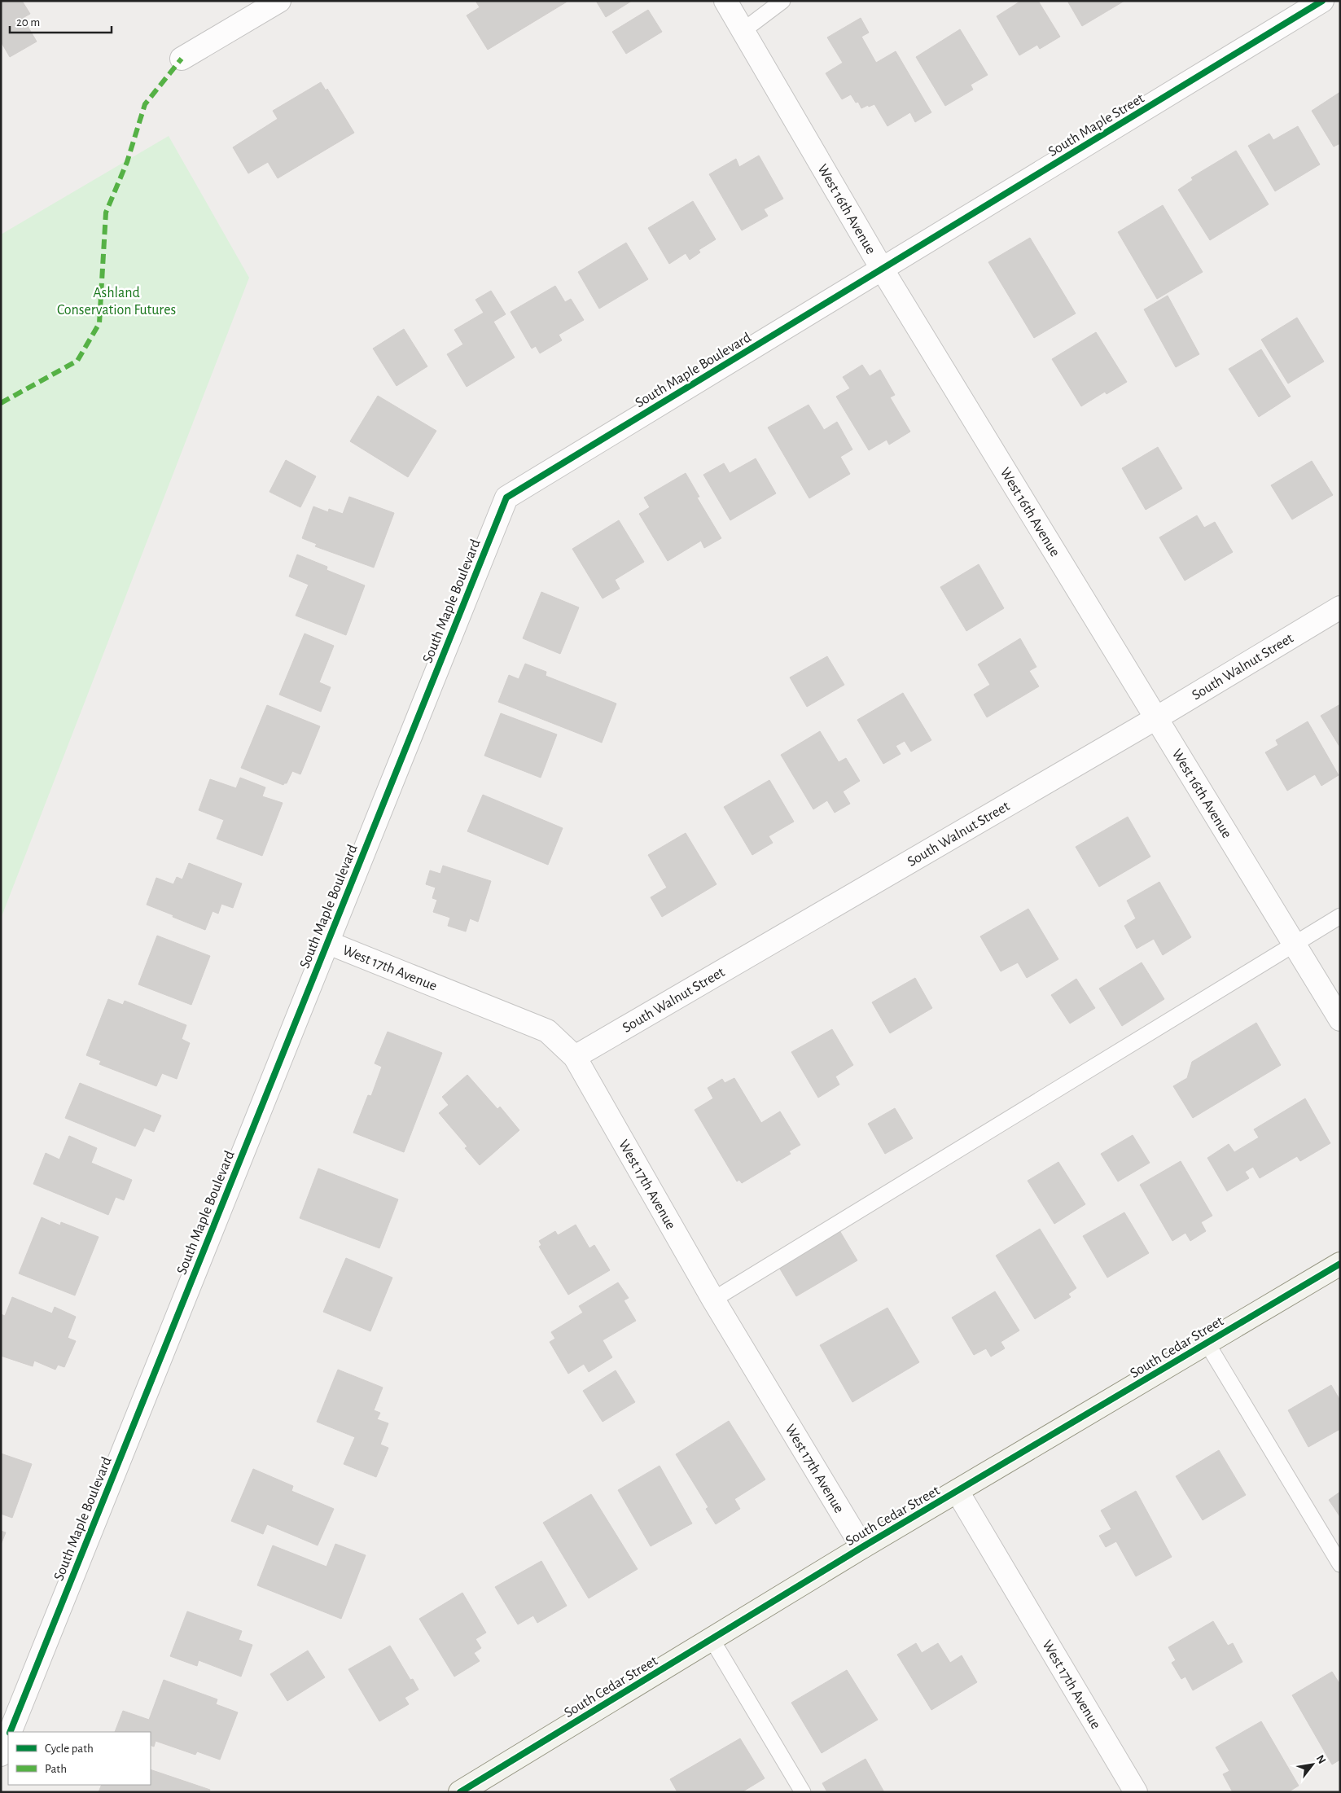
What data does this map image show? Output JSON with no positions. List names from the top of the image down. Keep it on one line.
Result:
{"streets":{"main road":["South Cedar Street"],"street":["South Maple Street","West 16th Avenue","South Maple Boulevard","South Walnut Street","West 17th Avenue"]},"crossings":[["South Maple Street","West 16th Avenue"],["South Maple Street","South Maple Boulevard"],["West 16th Avenue","South Maple Boulevard"],["West 16th Avenue","South Walnut Street"],["South Maple Boulevard","West 17th Avenue"],["South Walnut Street","West 17th Avenue"],["West 17th Avenue","South Cedar Street"]],"parks":["Ashland Conservation Futures"],"legend":["Cycle path","Path"],"scale_bar":"20 m","north":"top right"}
